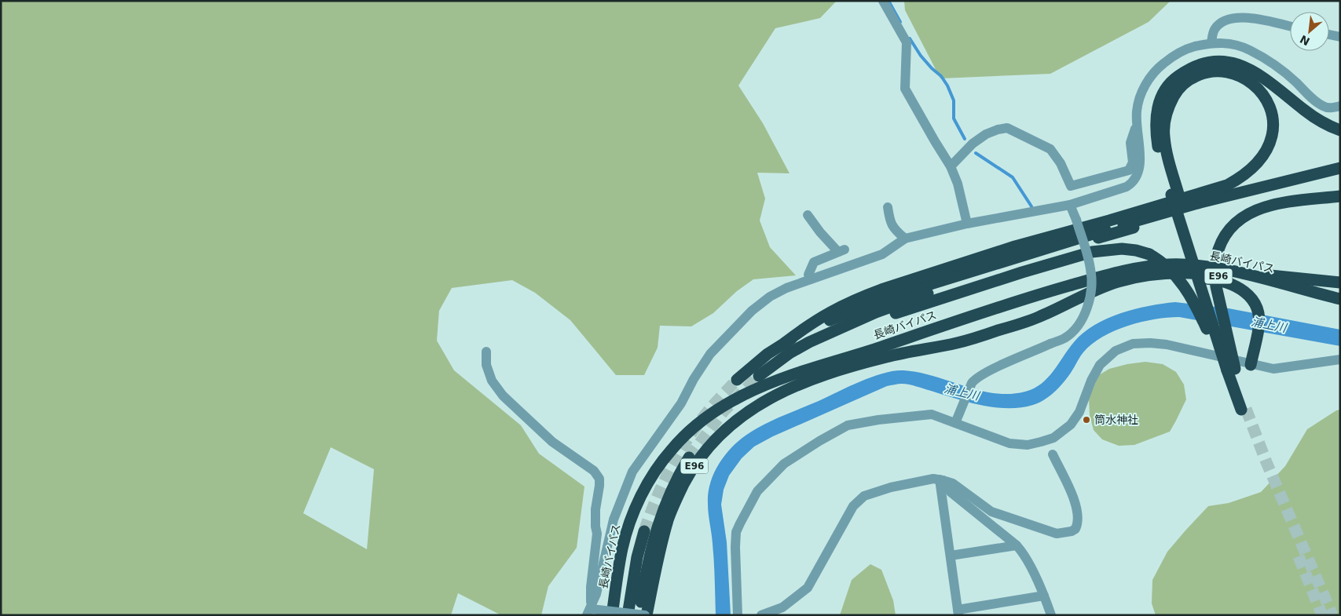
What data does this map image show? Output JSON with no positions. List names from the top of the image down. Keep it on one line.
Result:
{"streets":{"highway":["長崎バイパス","E96"]},"water":["浦上川"],"places":["筒水神社"],"north":"bottom left"}
